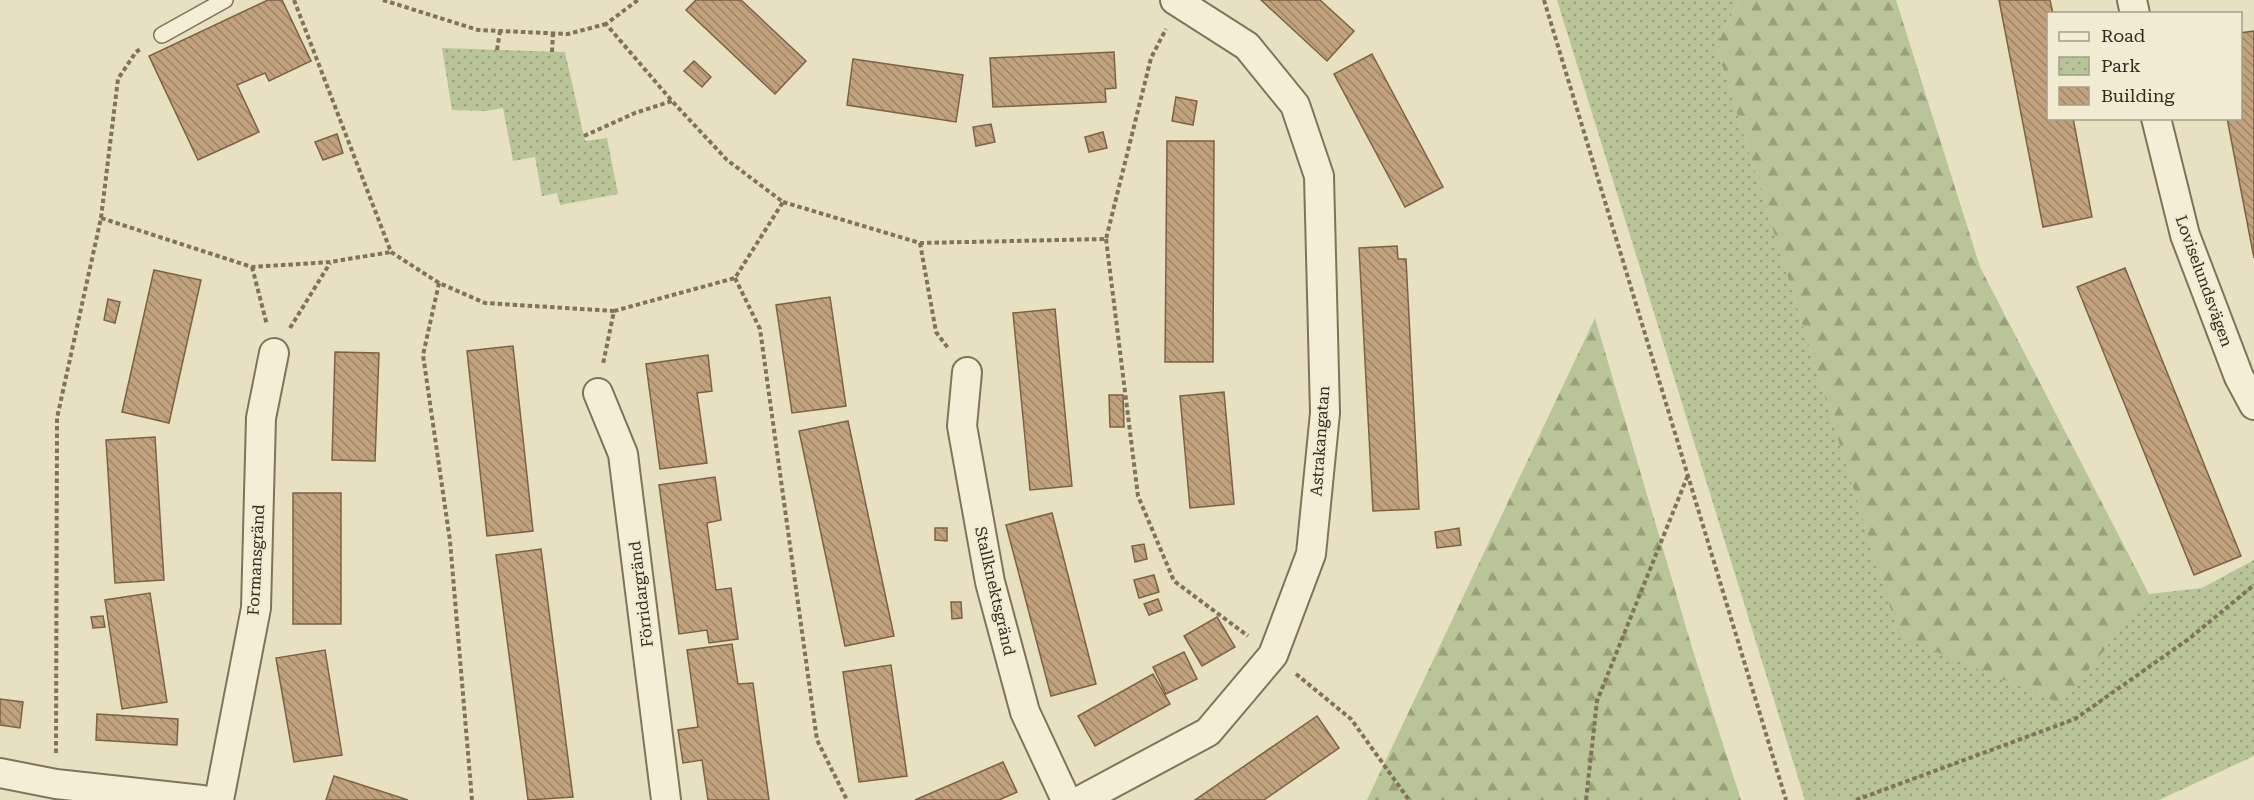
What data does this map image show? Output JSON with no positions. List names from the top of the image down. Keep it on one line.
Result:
{"streets":{"street":["Loviselundsvägen","Astrakangatan","Formansgränd","Stallknektsgränd","Förridargränd"]},"legend":["Road","Park","Building"]}
